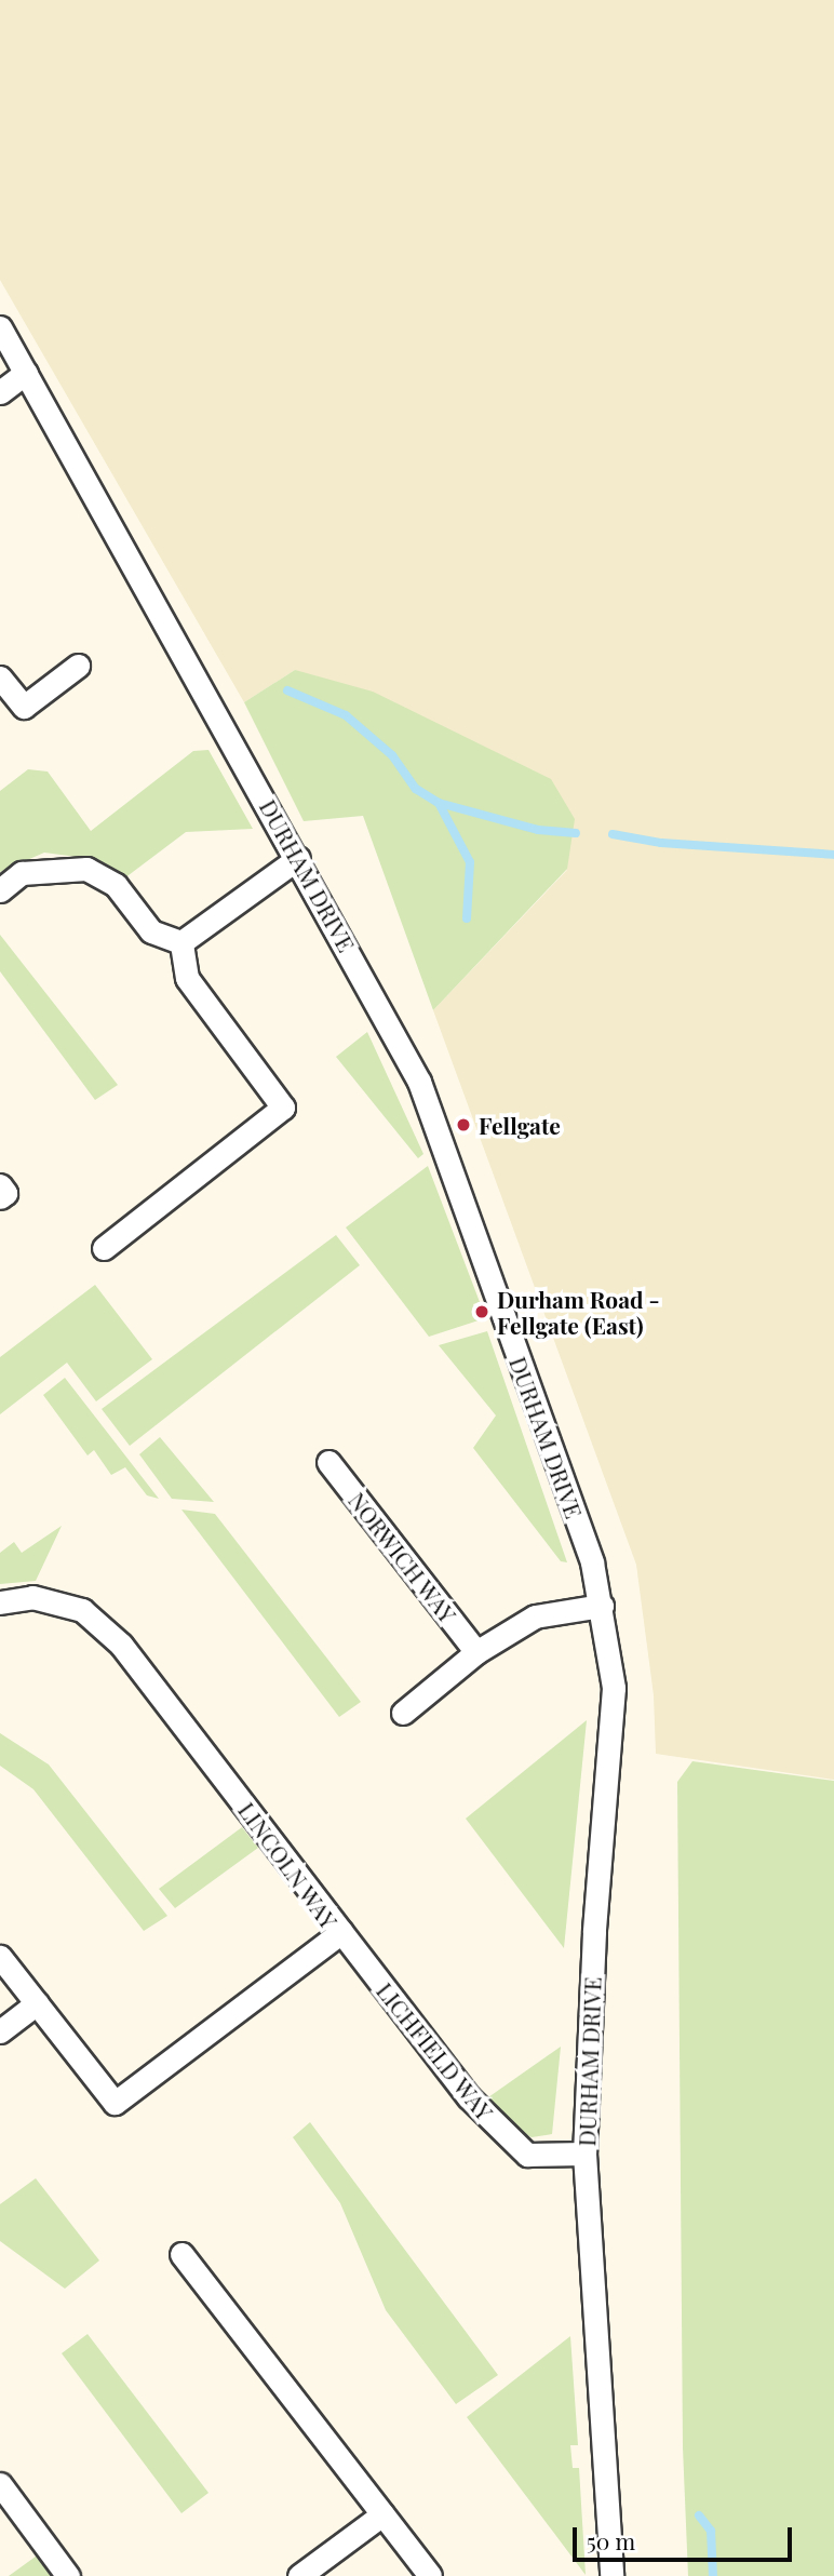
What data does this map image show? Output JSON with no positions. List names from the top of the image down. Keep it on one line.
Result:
{"streets":{"street":["DURHAM DRIVE","NORWICH WAY","LINCOLN WAY","LICHFIELD WAY"]},"crossings":[["DURHAM DRIVE","LICHFIELD WAY"],["LINCOLN WAY","LICHFIELD WAY"]],"places":["Fellgate","Durham Road - Fellgate (East)"],"scale_bar":"50 m"}
